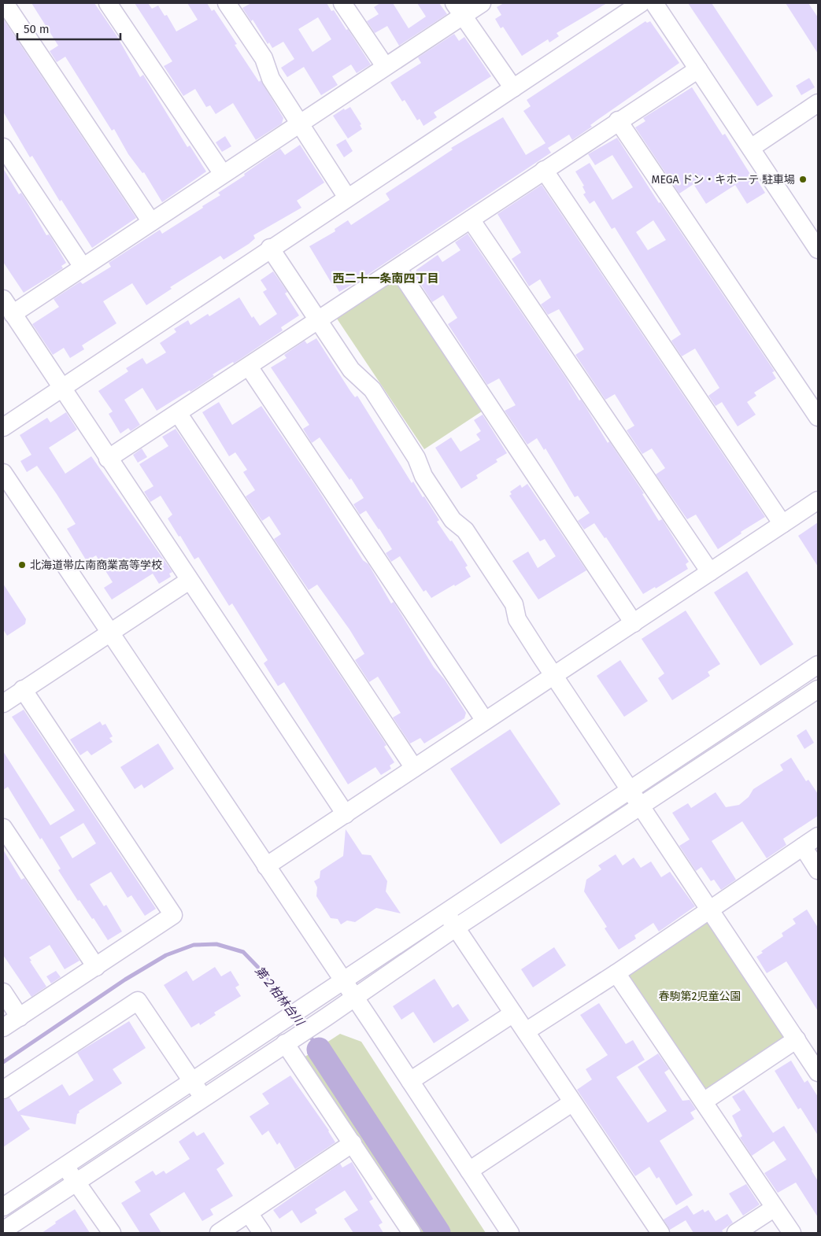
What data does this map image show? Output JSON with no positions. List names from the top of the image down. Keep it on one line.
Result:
{"districts":["西二十一条南四丁目"],"water":["第２柏林台川"],"parks":["春駒第2児童公園"],"places":["MEGA ドン・キホーテ 駐車場","北海道帯広南商業高等学校"],"scale_bar":"50 m"}
